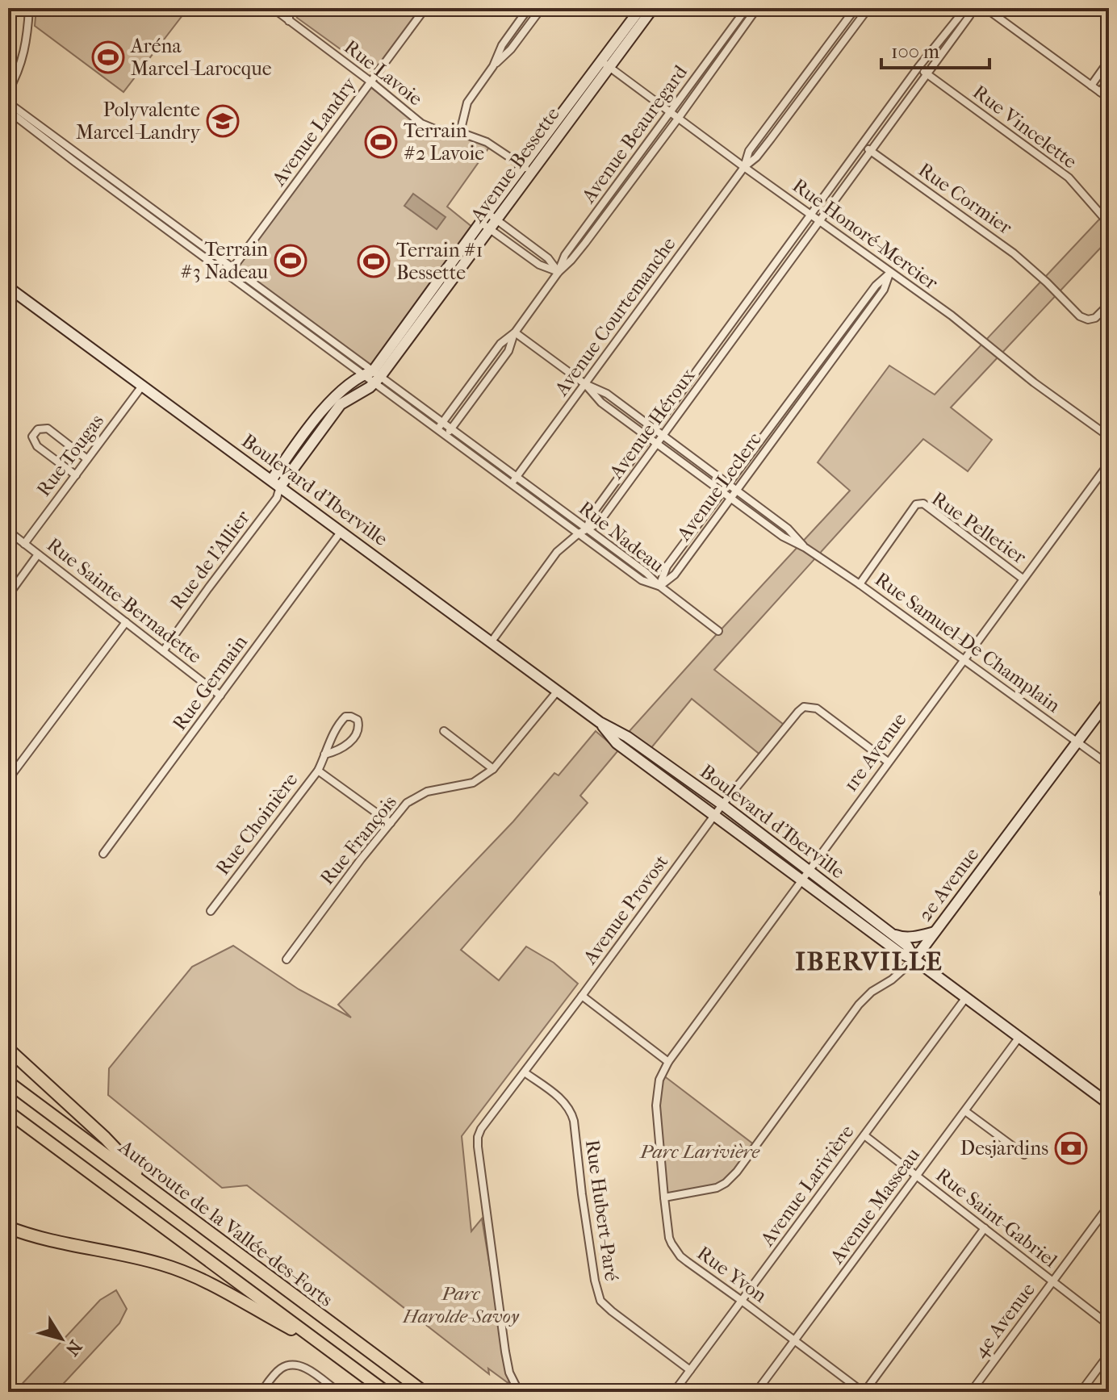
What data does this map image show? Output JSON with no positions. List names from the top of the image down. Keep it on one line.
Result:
{"streets":{"highway":["Autoroute de la Vallée-des-Forts"],"street":["Rue Lavoie","Rue Vincelette","Avenue Landry","Avenue Beauregard","Avenue Bessette","Rue Cormier","Rue Honoré-Mercier","Avenue Courtemanche","Avenue Héroux","Rue Tougas","Avenue Leclerc","Boulevard d'Iberville","Rue Pelletier","Rue Nadeau","Rue de l'Allier","Rue Sainte-Bernadette","Rue Samuel-De Champlain","Rue Germain","1re Avenue","Rue Choinière","Rue François","2e Avenue","Avenue Provost","Avenue Larivière","Avenue Masseau","Rue Hubert-Paré","Rue Saint-Gabriel","Rue Yvon","4e Avenue"]},"crossings":[["Rue Lavoie","Avenue Landry"],["Rue Lavoie","Avenue Bessette"],["Rue Vincelette","Avenue Héroux"],["Avenue Landry","Rue Nadeau"],["Avenue Beauregard","Rue Honoré-Mercier"],["Avenue Beauregard","Rue Nadeau"],["Avenue Beauregard","Rue Samuel-De Champlain"],["Avenue Bessette","Rue Honoré-Mercier"],["Avenue Bessette","Boulevard d'Iberville"],["Avenue Bessette","Rue Nadeau"],["Avenue Bessette","Rue de l'Allier"],["Rue Cormier","Avenue Héroux"],["Rue Honoré-Mercier","Avenue Courtemanche"],["Rue Honoré-Mercier","Avenue Héroux"],["Rue Honoré-Mercier","Avenue Leclerc"],["Avenue Courtemanche","Rue Nadeau"],["Avenue Courtemanche","Rue Samuel-De Champlain"],["Avenue Héroux","Boulevard d'Iberville"],["Avenue Héroux","Rue Nadeau"],["Avenue Héroux","Rue Samuel-De Champlain"],["Rue Tougas","Boulevard d'Iberville"],["Rue Tougas","Rue Sainte-Bernadette"],["Avenue Leclerc","Rue Nadeau"],["Avenue Leclerc","Rue Samuel-De Champlain"],["Boulevard d'Iberville","Rue de l'Allier"],["Boulevard d'Iberville","Rue Germain"],["Boulevard d'Iberville","1re Avenue"],["Boulevard d'Iberville","Rue François"],["Boulevard d'Iberville","2e Avenue"],["Boulevard d'Iberville","Avenue Provost"],["Boulevard d'Iberville","Avenue Larivière"],["Boulevard d'Iberville","Avenue Masseau"],["Rue Pelletier","Rue Samuel-De Champlain"],["Rue Pelletier","1re Avenue"],["Rue de l'Allier","Rue Sainte-Bernadette"],["Rue Sainte-Bernadette","Rue Germain"],["Rue Samuel-De Champlain","1re Avenue"],["Rue Samuel-De Champlain","2e Avenue"],["1re Avenue","Avenue Provost"],["1re Avenue","Rue Yvon"],["2e Avenue","Rue Yvon"],["Avenue Provost","Rue Hubert-Paré"],["Avenue Larivière","Rue Hubert-Paré"],["Avenue Larivière","Rue Saint-Gabriel"],["Avenue Larivière","Rue Yvon"],["Avenue Masseau","Rue Saint-Gabriel"],["Avenue Masseau","Rue Yvon"],["Rue Saint-Gabriel","4e Avenue"]],"districts":["IBERVILLE"],"parks":["Parc Larivière","Parc Harolde-Savoy"],"places":{"sports":["Aréna Marcel-Larocque","Terrain #2 Lavoie","Terrain #3 Nadeau","Terrain #1 Bessette"],"school or university":["Polyvalente Marcel-Landry"],"bank":["Desjardins"]},"scale_bar":"100 m","north":"bottom right"}
